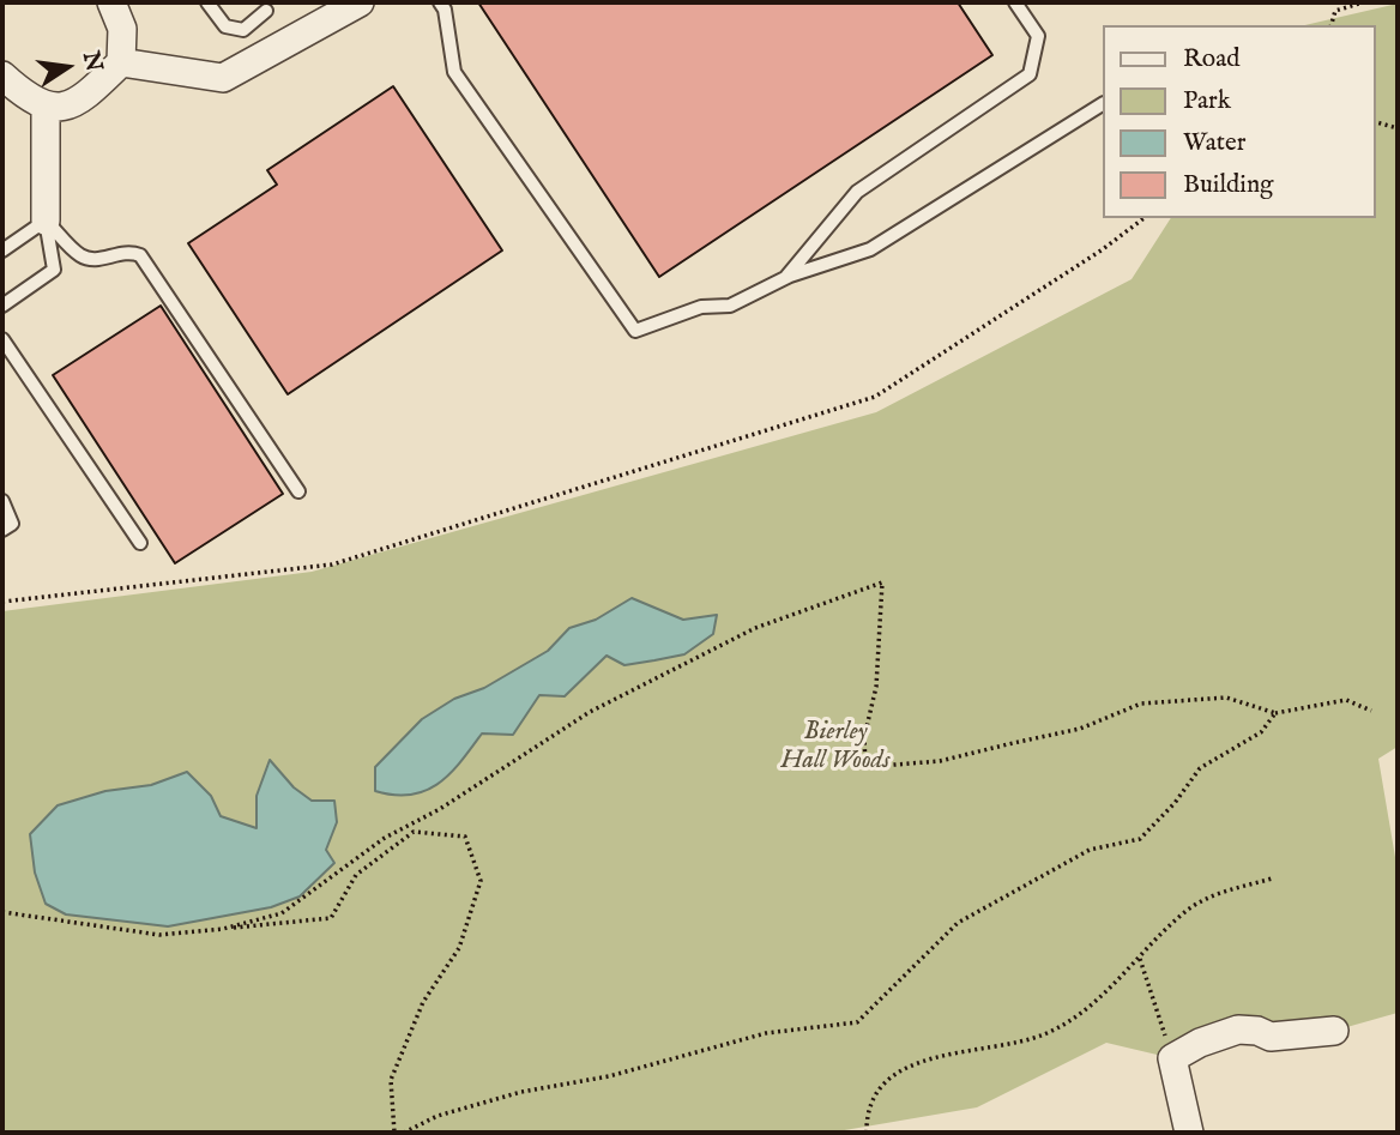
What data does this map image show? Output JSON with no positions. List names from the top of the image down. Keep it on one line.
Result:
{"parks":["Bierley Hall Woods"],"legend":["Road","Park","Water","Building"],"north":"right"}
